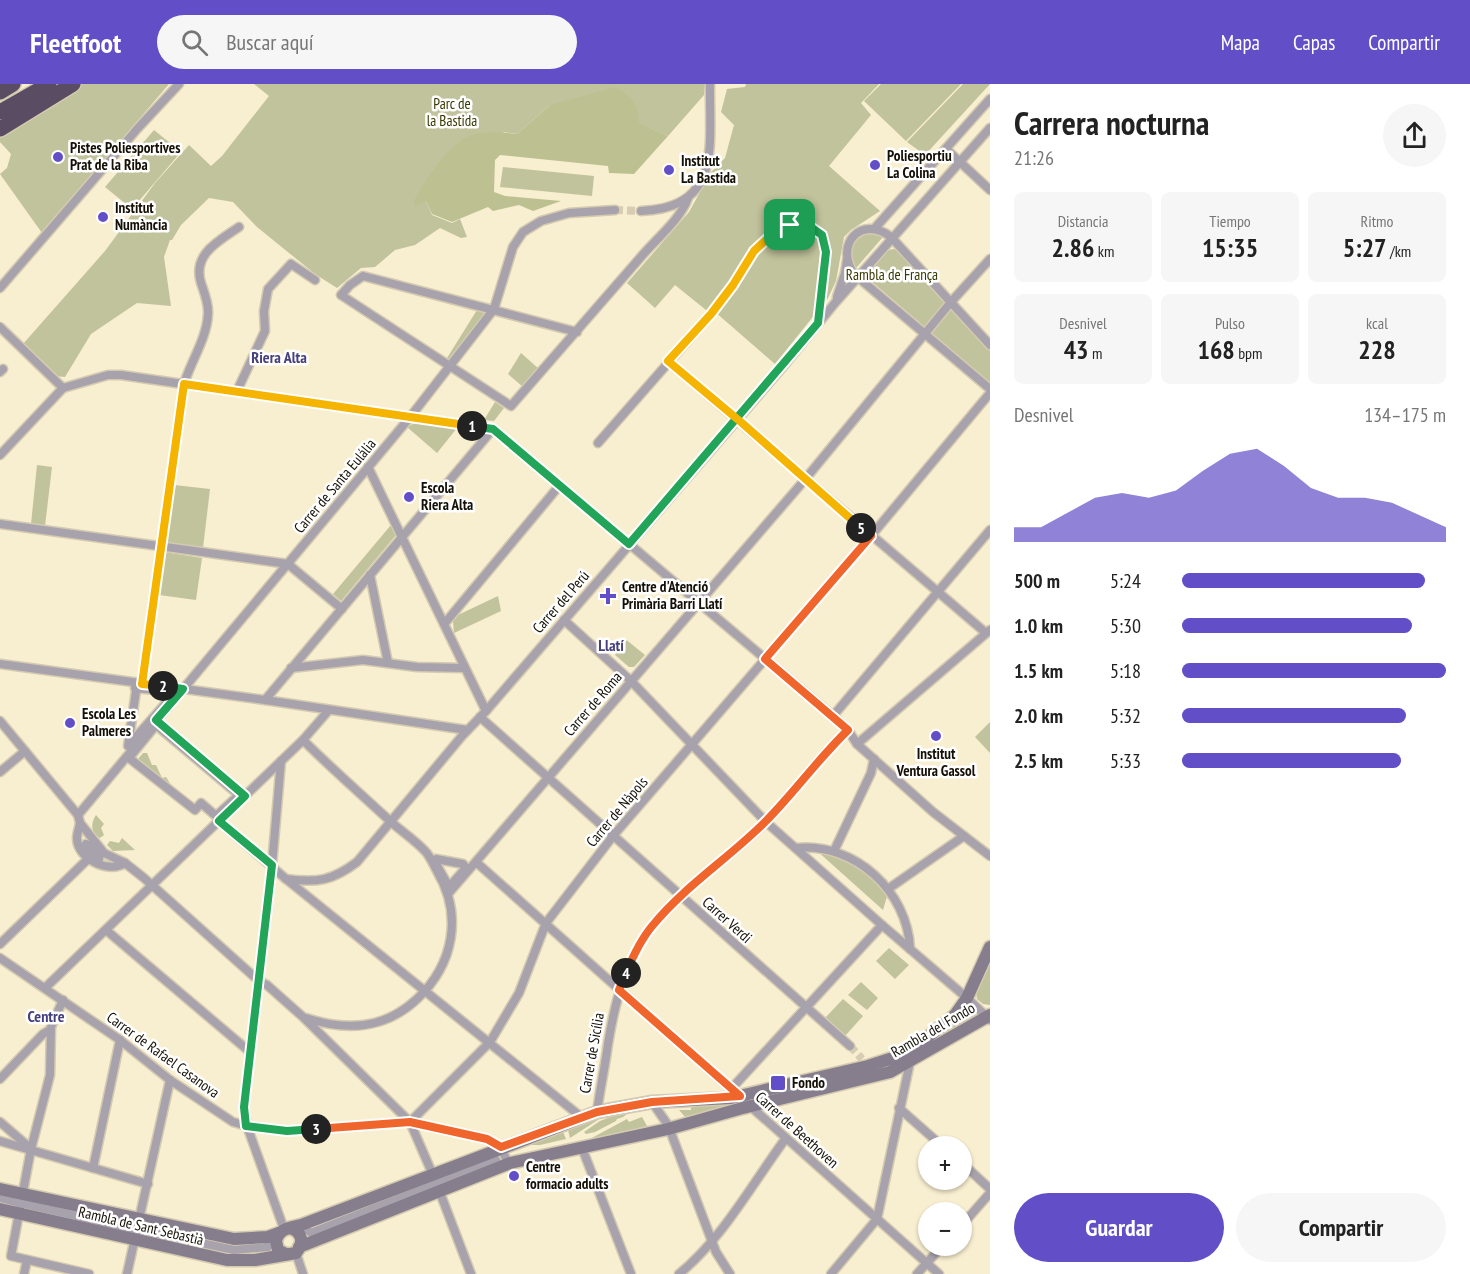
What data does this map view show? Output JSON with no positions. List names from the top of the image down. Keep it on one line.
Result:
{"streets":{"street":["Carrer de Santa Eulália","Carrer del Perú","Carrer de Roma","Carrer de Nàpols","Carrer Verdi","Rambla del Fondo","Carrer de Sicília","Carrer de Rafael Casanova","Carrer de Beethoven","Rambla de Sant Sebastià"]},"crossings":[["Carrer del Perú","Carrer Verdi"],["Carrer de Roma","Carrer Verdi"],["Carrer de Roma","Carrer de Beethoven"],["Carrer de Nàpols","Carrer Verdi"],["Carrer de Nàpols","Carrer de Rafael Casanova"],["Carrer de Nàpols","Carrer de Beethoven"],["Carrer Verdi","Carrer de Sicília"],["Rambla del Fondo","Carrer de Sicília"],["Rambla del Fondo","Carrer de Rafael Casanova"],["Rambla del Fondo","Carrer de Beethoven"],["Rambla del Fondo","Rambla de Sant Sebastià"],["Carrer de Sicília","Carrer de Beethoven"],["Carrer de Rafael Casanova","Rambla de Sant Sebastià"]],"districts":["Riera Alta","Llatí","Centre"],"parks":["Parc de la Bastida","Rambla de França"],"places":{"other":["Pistes Poliesportives Prat de la Riba","Poliesportiu La Colina","Institut La Bastida","Institut Numància","Escola Riera Alta","Escola Les Palmeres","Institut Ventura Gassol","Centre formacio adults"],"health":["Centre d'Atenció Primària Barri Llatí"],"transit":["Fondo"]},"page":{"header":"Fleetfoot","search":"Buscar aquí","nav":["Mapa","Capas","Compartir"],"heading":["Carrera nocturna","21:26"],"stats":[["Distancia","2.86 km"],["Tiempo","15:35"],["Ritmo","5:27 /km"],["Desnivel","43 m"],["Pulso","168 bpm"],["kcal","228"]],"chart":["Desnivel","134–175 m"],"pins":["1","5","2","4","3"],"list":[{"name":"500 m","note":"5:24"},{"name":"1.0 km","note":"5:30"},{"name":"1.5 km","note":"5:18"},{"name":"2.0 km","note":"5:32"},{"name":"2.5 km","note":"5:33"}],"map_buttons":["+","−"],"buttons":["Guardar","Compartir"]}}
